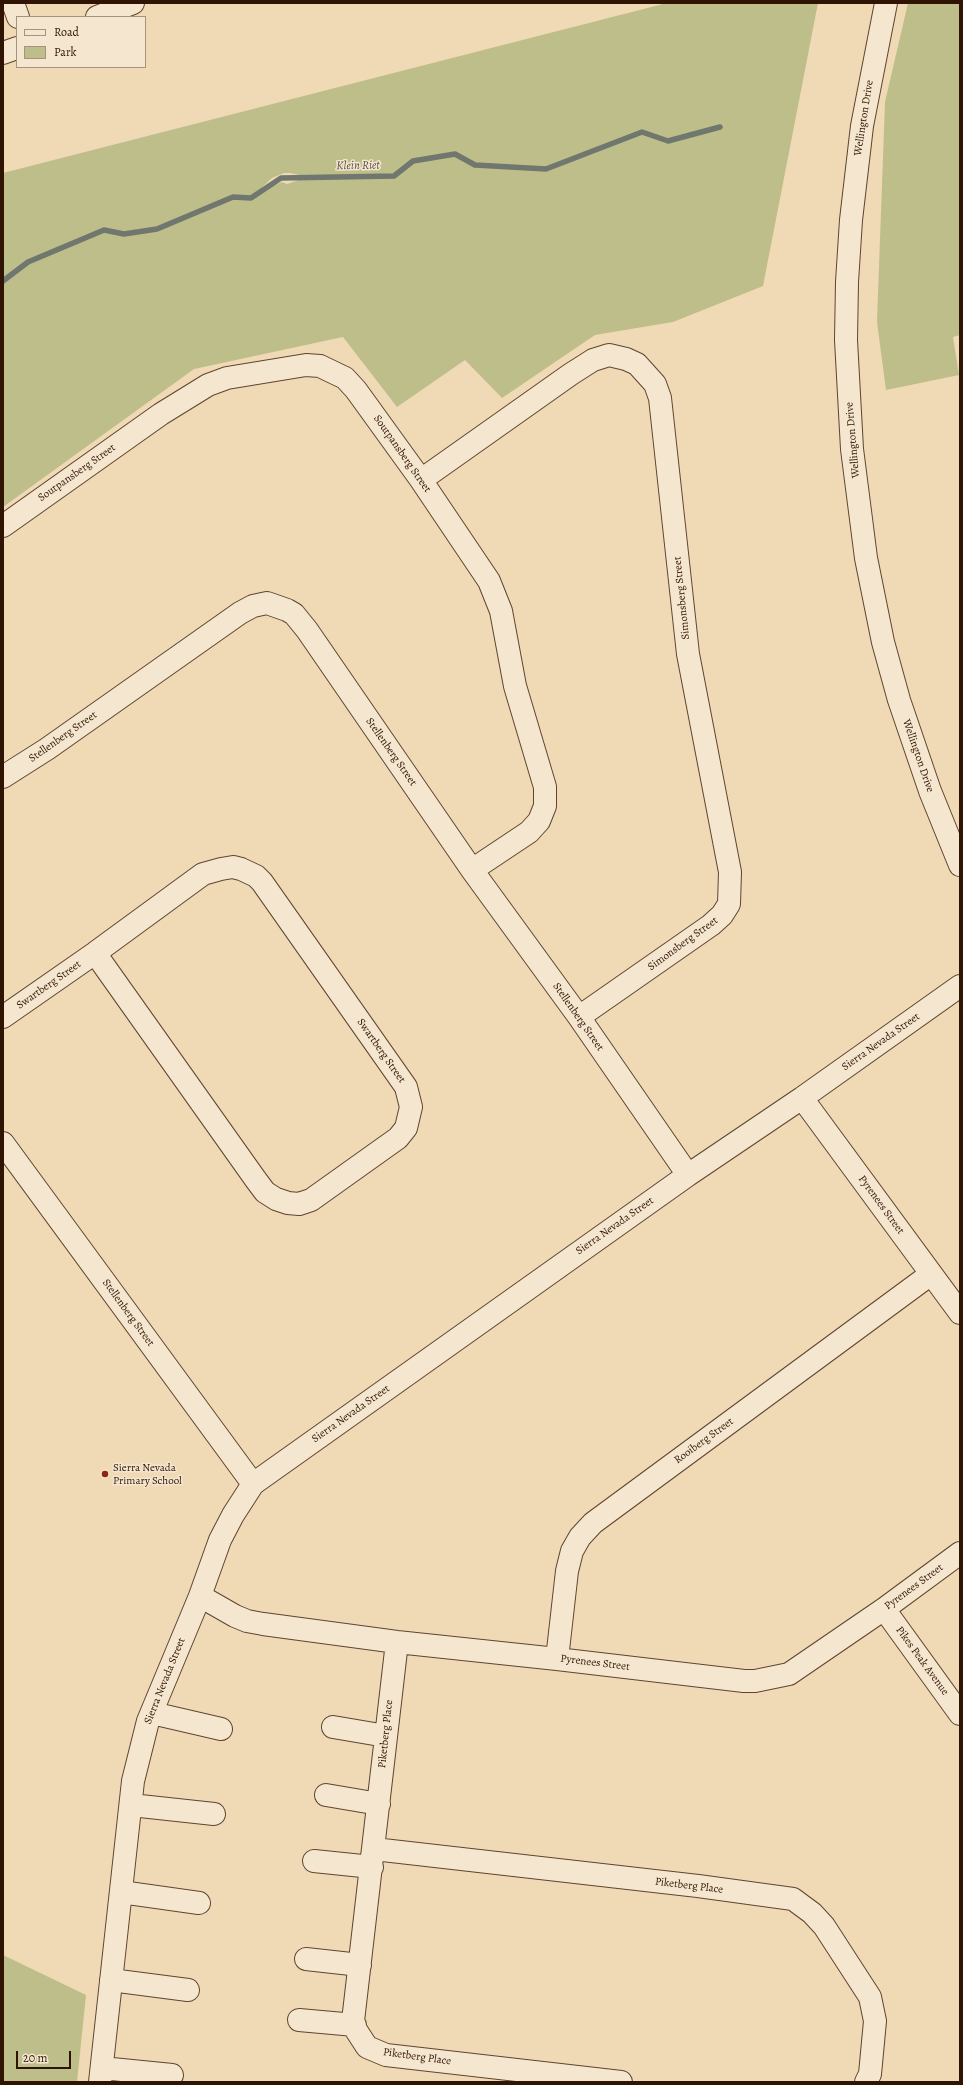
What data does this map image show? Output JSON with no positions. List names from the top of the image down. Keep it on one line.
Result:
{"streets":{"street":["Wellington Drive","Soutpansberg Street","Simonsberg Street","Stellenberg Street","Swartberg Street","Sierra Nevada Street","Pyrenees Street","Rooiberg Street","Pikes Peak Avenue","Piketberg Place"]},"crossings":[["Soutpansberg Street","Simonsberg Street"],["Soutpansberg Street","Stellenberg Street"],["Simonsberg Street","Stellenberg Street"],["Stellenberg Street","Sierra Nevada Street"],["Sierra Nevada Street","Pyrenees Street"],["Pyrenees Street","Rooiberg Street"],["Pyrenees Street","Pikes Peak Avenue"],["Pyrenees Street","Piketberg Place"]],"water":["Klein Riet"],"places":["Sierra Nevada Primary School"],"legend":["Road","Park"],"scale_bar":"20 m"}
